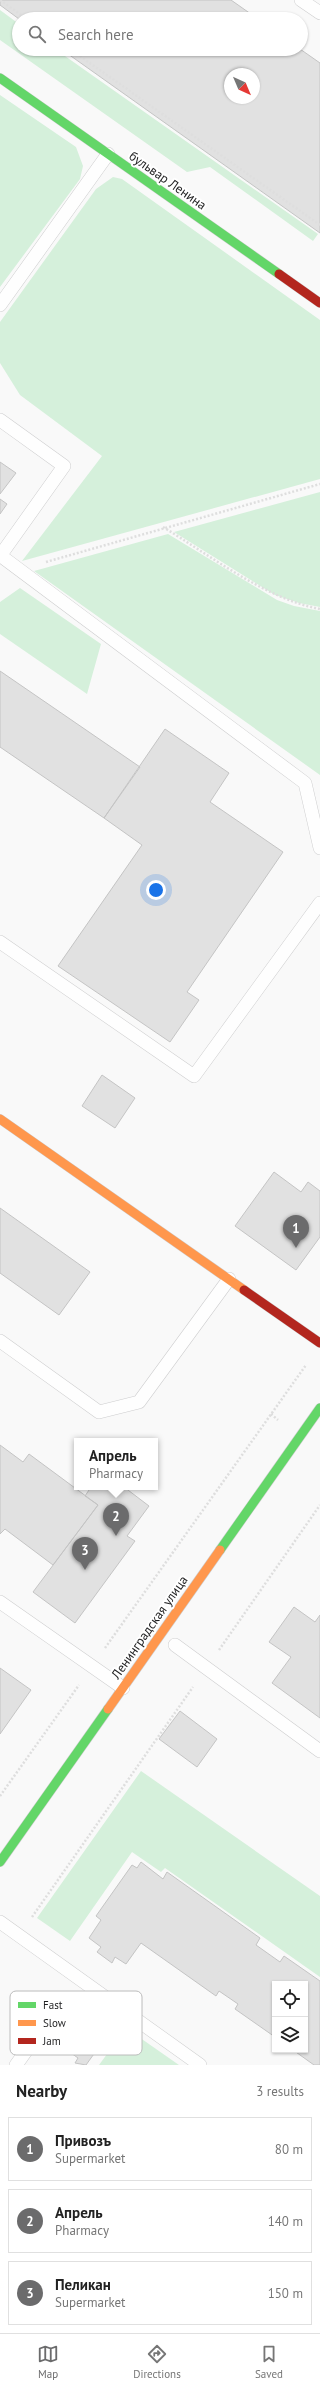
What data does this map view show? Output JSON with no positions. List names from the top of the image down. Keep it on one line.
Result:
{"streets":{"street":["бульвар Ленина","Ленинградская улица"]},"legend":["Fast","Slow","Jam"],"north":"bottom right","page":{"search":"Search here","pins":["1","2","3"],"popup":["Апрель","Pharmacy"],"heading":["Nearby","3 results"],"list":[{"mark":"1","name":"Привозъ","note":"Supermarket","value":"80 m"},{"mark":"2","name":"Апрель","note":"Pharmacy","value":"140 m"},{"mark":"3","name":"Пеликан","note":"Supermarket","value":"150 m"}],"nav":["Map","Directions","Saved"]}}
